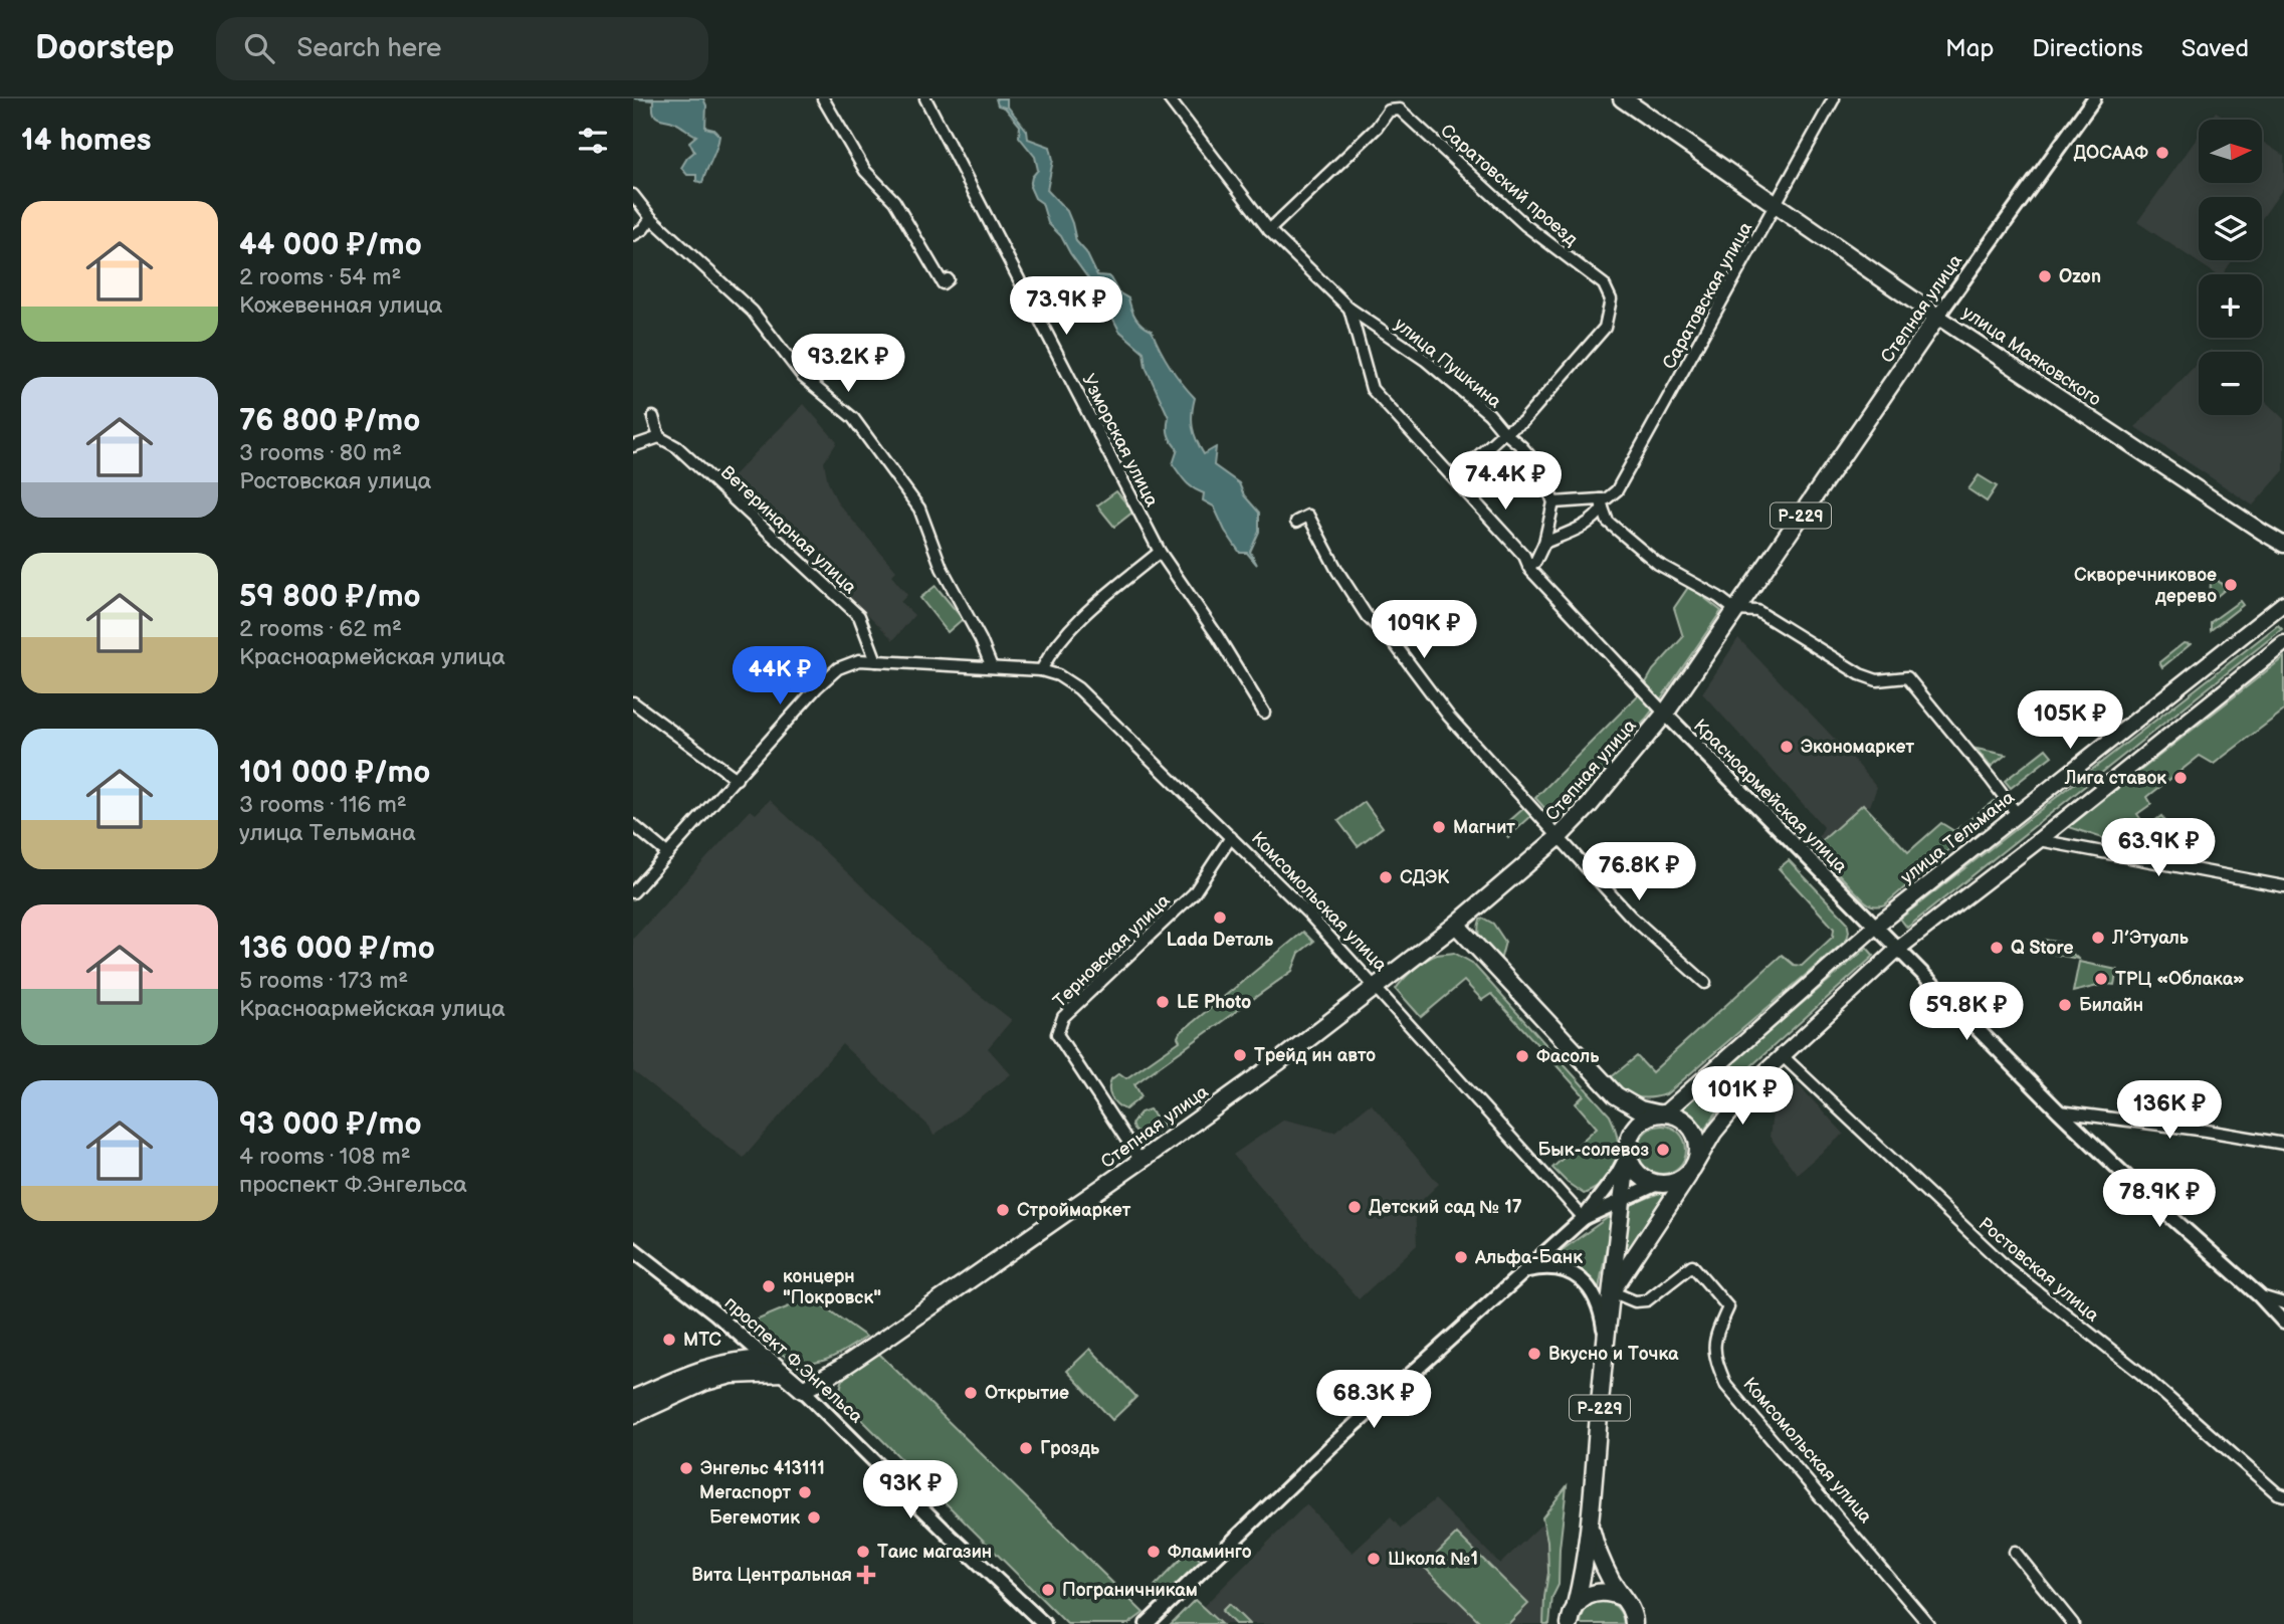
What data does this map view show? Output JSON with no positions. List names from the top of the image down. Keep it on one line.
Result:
{"streets":{"main road":["Степная улица","улица Маяковского","Р-229","улица Тельмана","проспект Ф.Энгельса"],"street":["Саратовский проезд","Саратовская улица","улица Пушкина","Узморская улица","Ветеринарная улица","Красноармейская улица","Комсомольская улица","Терновская улица","Ростовская улица"]},"crossings":[["Саратовский проезд","улица Пушкина"],["Саратовский проезд","Красноармейская улица"],["Саратовская улица","улица Маяковского"],["Степная улица","улица Маяковского"],["Степная улица","Красноармейская улица"],["Степная улица","Комсомольская улица"],["Степная улица","Терновская улица"],["Степная улица","проспект Ф.Энгельса"],["улица Пушкина","Красноармейская улица"],["Р-229","улица Тельмана"],["Р-229","Комсомольская улица"],["Ветеринарная улица","Комсомольская улица"],["Красноармейская улица","улица Тельмана"],["Комсомольская улица","Терновская улица"]],"places":{"other":["ДОСААФ","Ozon","Скворечниковое дерево","Экономаркет","Лига ставок","Магнит","СДЭК","Lada Dеталь","Л’Этуаль","Q Store","ТРЦ «Облака»","LE Photo","Билайн","Трейд ин авто","Фасоль","Бык-солевоз","Детский сад № 17","Строймаркет","Альфа-Банк","концерн \"Покровск\"","МТС","Вкусно и Точка","Открытие","Гроздь","Энгельс 413111","Мегаспорт","Бегемотик","Таис магазин","Фламинго","Школа №1","Пограничникам"],"health":["Вита Центральная"]},"north":"right","page":{"header":"Doorstep","search":"Search here","nav":["Map","Directions","Saved"],"heading":"14 homes","map_buttons":["+","−"],"list":[{"name":"44 000 ₽/mo","note":"2 rooms · 54 m² · Кожевенная улица"},{"name":"76 800 ₽/mo","note":"3 rooms · 80 m² · Ростовская улица"},{"name":"59 800 ₽/mo","note":"2 rooms · 62 m² · Красноармейская улица"},{"name":"101 000 ₽/mo","note":"3 rooms · 116 m² · улица Тельмана"},{"name":"136 000 ₽/mo","note":"5 rooms · 173 m² · Красноармейская улица"},{"name":"93 000 ₽/mo","note":"4 rooms · 108 m² · проспект Ф.Энгельса"}],"price":["73.9K ₽","93.2K ₽","74.4K ₽","109K ₽","44K ₽","105K ₽","63.9K ₽","76.8K ₽","59.8K ₽","101K ₽","136K ₽","78.9K ₽","68.3K ₽","93K ₽"]}}
